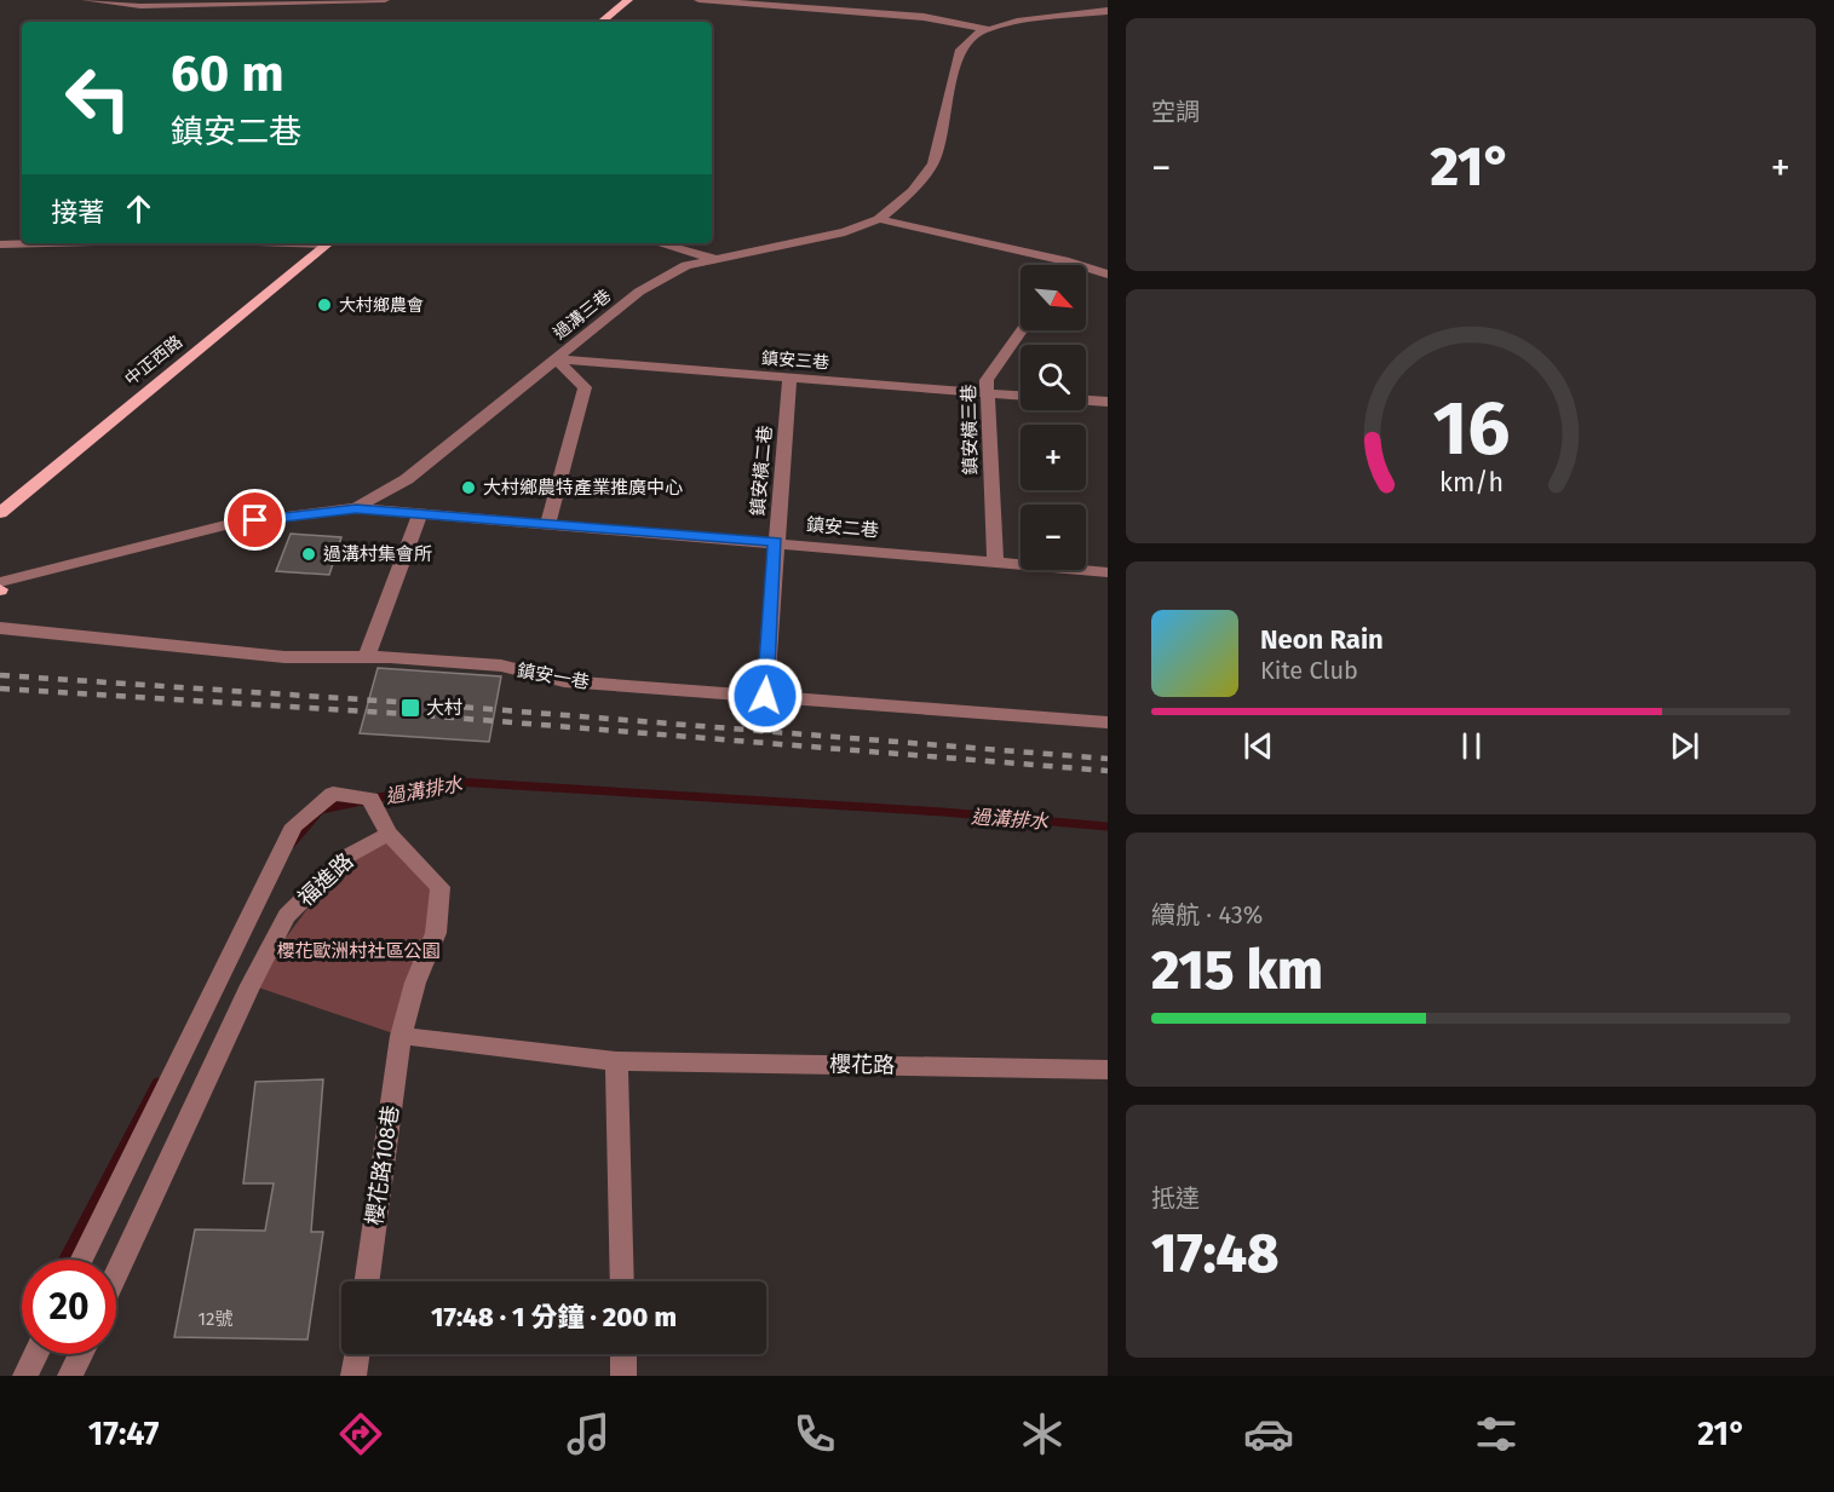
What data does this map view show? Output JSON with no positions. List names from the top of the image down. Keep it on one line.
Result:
{"streets":{"main road":["中正西路"],"street":["過溝三巷","鎮安三巷","鎮安橫三巷","鎮安橫二巷","鎮安二巷","鎮安一巷","福進路","櫻花路","櫻花路108巷"]},"crossings":[["過溝三巷","鎮安三巷"],["過溝三巷","鎮安二巷"],["鎮安三巷","鎮安橫三巷"],["鎮安三巷","鎮安橫二巷"],["鎮安橫三巷","鎮安二巷"],["鎮安橫二巷","鎮安二巷"],["鎮安橫二巷","鎮安一巷"],["福進路","櫻花路108巷"],["櫻花路","櫻花路108巷"]],"water":["過溝排水"],"parks":["櫻花歐洲村社區公園"],"places":{"other":["大村鄉農會","大村鄉農特產業推廣中心","過溝村集會所"],"transit":["大村"]},"house_numbers":["12號"],"north":"bottom right","page":{"tile":["空調",["續航 · 43%","215 km"],["抵達","17:48"]],"turn":["60 m","鎮安二巷"],"heat":["−","21°","+"],"then":"接著","map_buttons":["+","−"],"song":["Neon Rain","Kite Club"],"limit":"20","trip":"17:48 · 1 分鐘 · 200 m","tabs":["17:47","21°"],"gauge":["16","km/h"]}}
